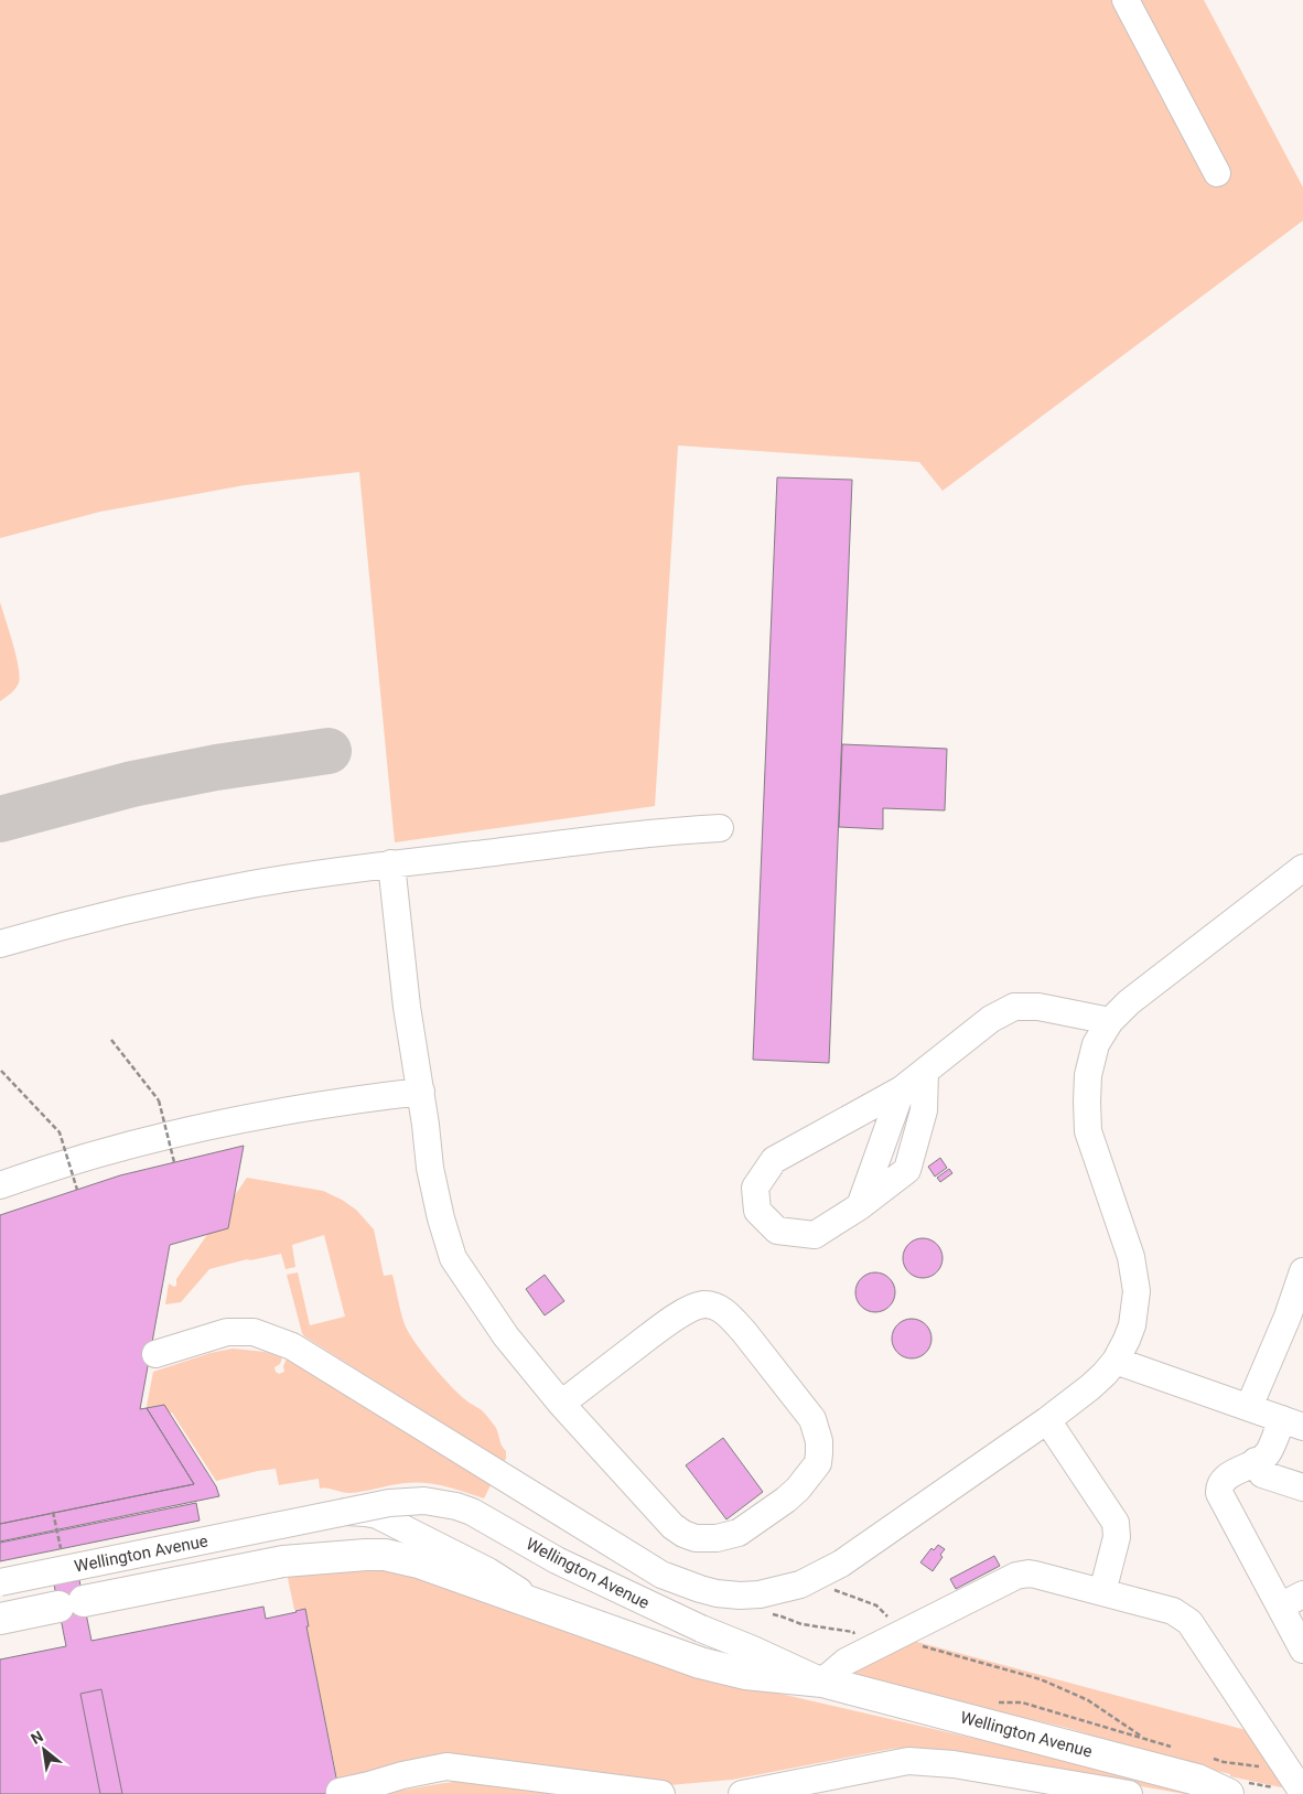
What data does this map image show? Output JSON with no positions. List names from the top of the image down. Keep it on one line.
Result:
{"streets":{"main road":["Wellington Avenue"]},"north":"top left"}
